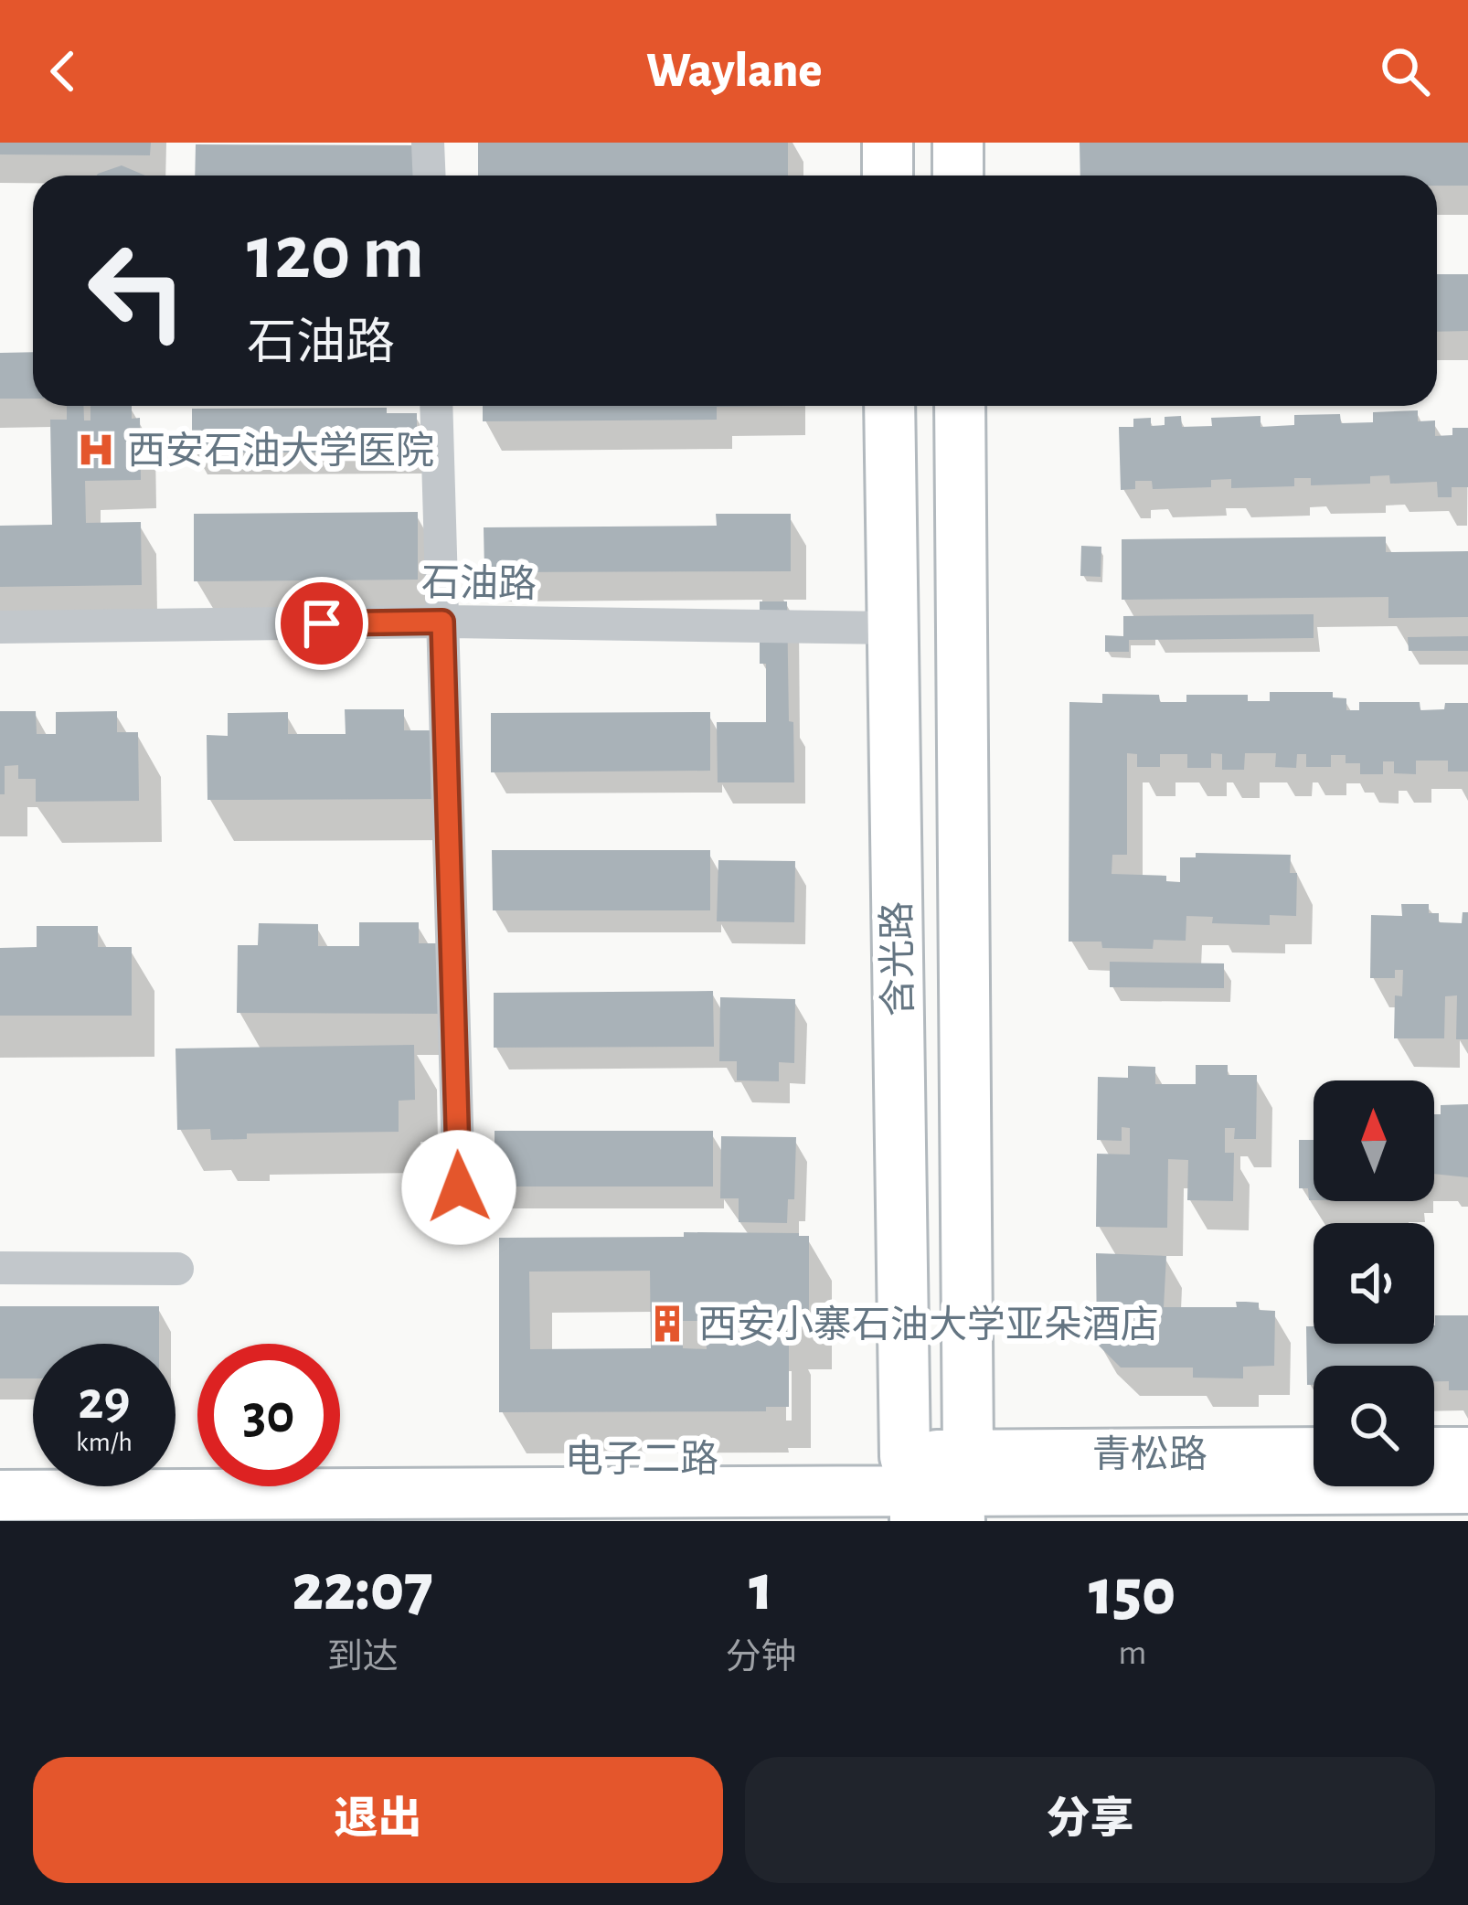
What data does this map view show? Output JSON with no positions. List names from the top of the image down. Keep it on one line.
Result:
{"streets":{"main road":["含光路","青松路","电子二路"],"street":["石油路"]},"crossings":[["石油路","含光路"],["含光路","青松路"],["含光路","电子二路"],["青松路","电子二路"]],"places":{"hospital":["西安石油大学医院"],"building":["西安小寨石油大学亚朵酒店"]},"north":"top","page":{"header":"Waylane","turn":["120 m","石油路"],"speed":"29 km/h","limit":"30","eta":["22:07","到达","1","分钟","150","m"],"buttons":["退出","分享"]}}
